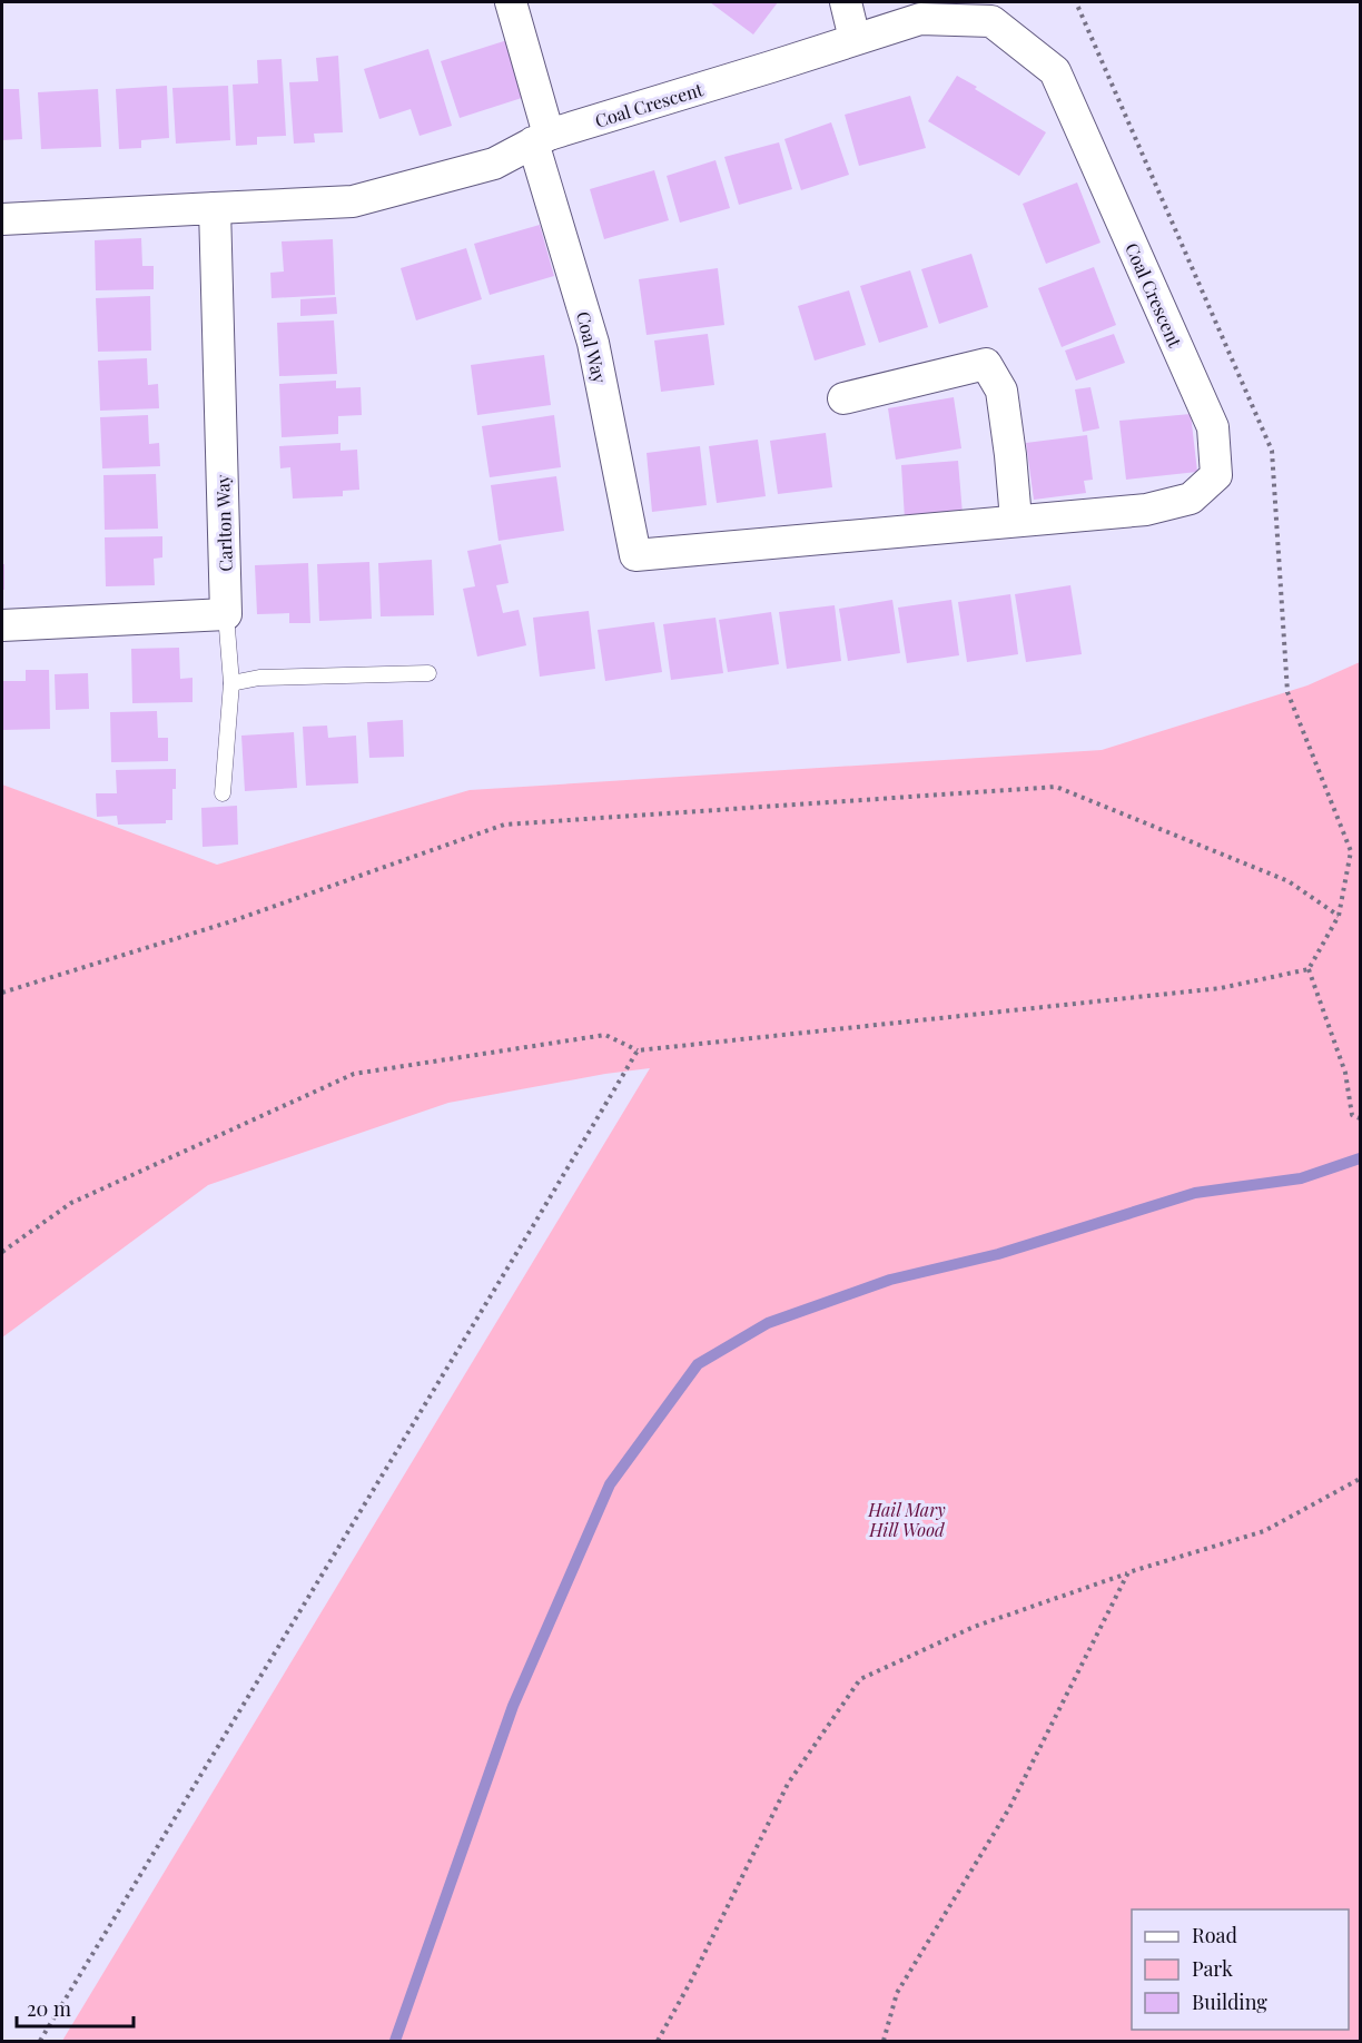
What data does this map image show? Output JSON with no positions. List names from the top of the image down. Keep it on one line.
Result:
{"streets":{"street":["Coal Crescent","Coal Way","Carlton Way"]},"crossings":[["Coal Crescent","Coal Way"],["Coal Crescent","Carlton Way"]],"parks":["Hail Mary Hill Wood"],"legend":["Road","Park","Building"],"scale_bar":"20 m"}
